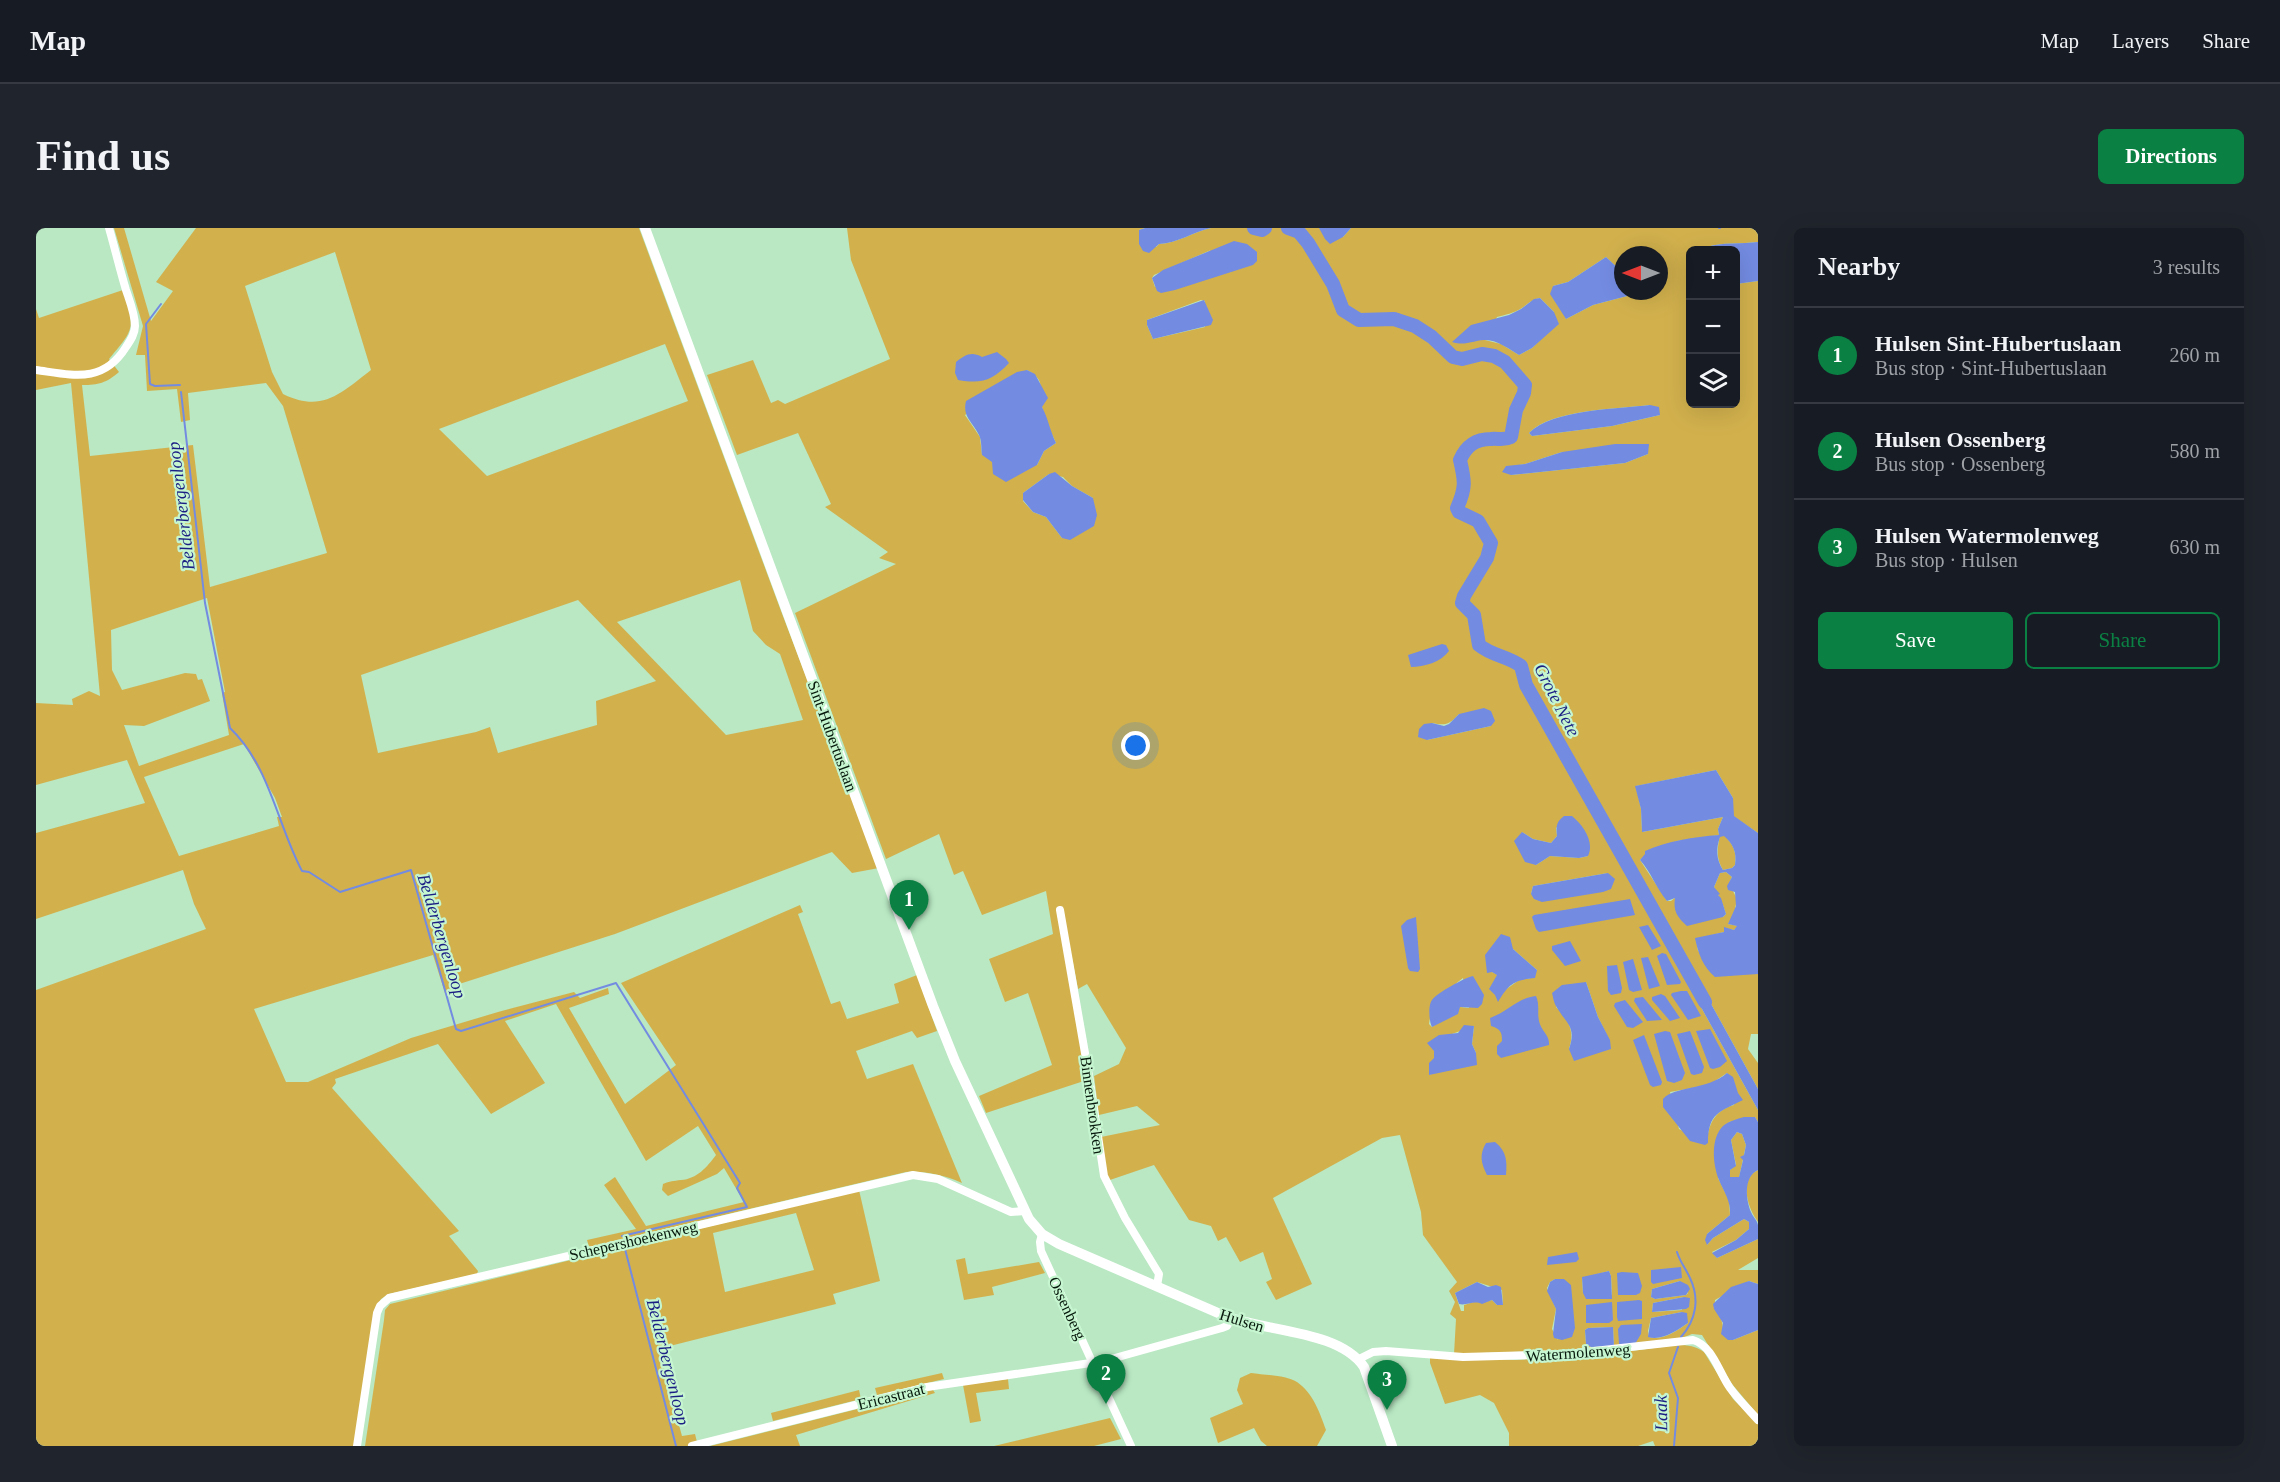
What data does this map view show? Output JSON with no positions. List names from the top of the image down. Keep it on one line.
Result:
{"streets":{"street":["Sint-Hubertuslaan","Binnenbrokken","Schepershoekenweg","Ossenberg","Hulsen","Watermolenweg","Ericastraat"]},"crossings":[["Sint-Hubertuslaan","Schepershoekenweg"],["Sint-Hubertuslaan","Ossenberg"],["Sint-Hubertuslaan","Hulsen"],["Binnenbrokken","Hulsen"],["Ossenberg","Hulsen"],["Ossenberg","Ericastraat"],["Hulsen","Watermolenweg"],["Hulsen","Ericastraat"]],"water":["Belderbergenloop","Grote Nete","Laak"],"north":"left","page":{"header":"Map","nav":["Map","Layers","Share"],"buttons":["Directions",["Save","Share"]],"title":"Find us","heading":["Nearby","3 results"],"map_buttons":["+","−"],"list":[{"mark":"1","name":"Hulsen Sint-Hubertuslaan","note":"Bus stop · Sint-Hubertuslaan","value":"260 m"},{"mark":"2","name":"Hulsen Ossenberg","note":"Bus stop · Ossenberg","value":"580 m"},{"mark":"3","name":"Hulsen Watermolenweg","note":"Bus stop · Hulsen","value":"630 m"}],"pins":["1","2","3"]}}
